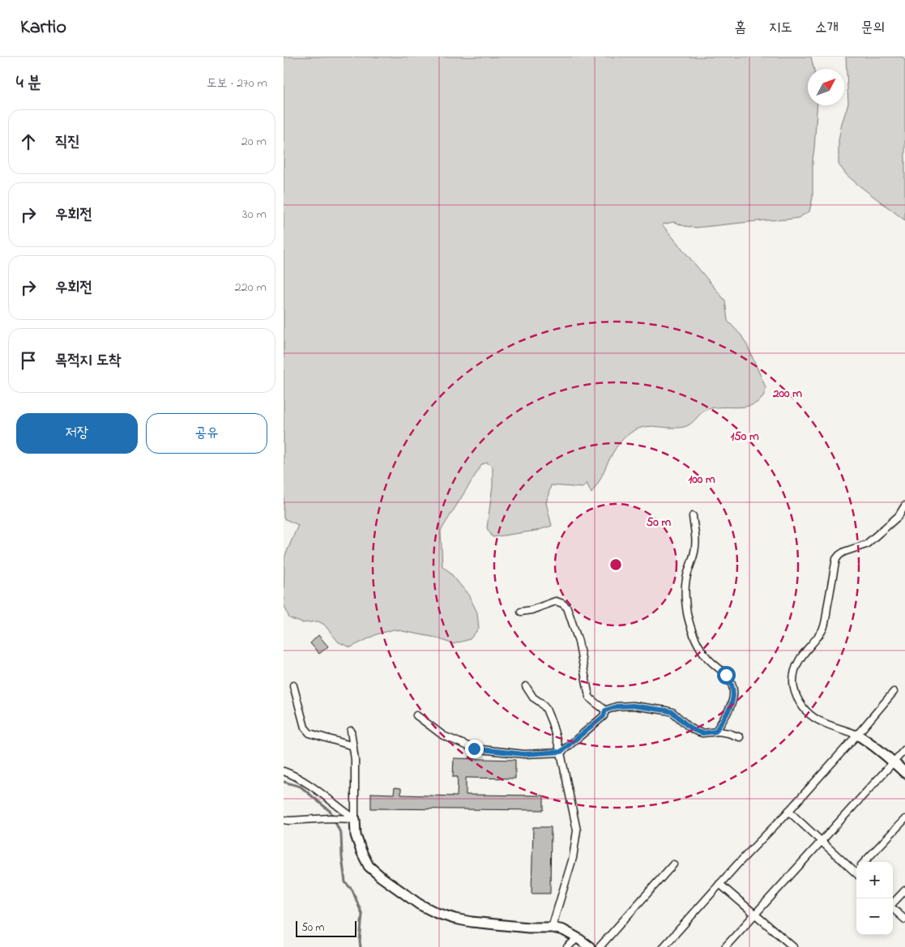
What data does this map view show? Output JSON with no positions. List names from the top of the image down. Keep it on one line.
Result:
{"scale_bar":"50 m","north":"top right","page":{"header":"Kartio","nav":["홈","지도","소개","문의"],"heading":["4 분","도보 · 270 m"],"list":[["직진","20 m"],["우회전","30 m"],["우회전","220 m"],"목적지 도착"],"buttons":["저장","공유"],"map_buttons":["+","−"],"scale":"50 m"},"rings":["200 m","150 m","100 m","50 m"]}
